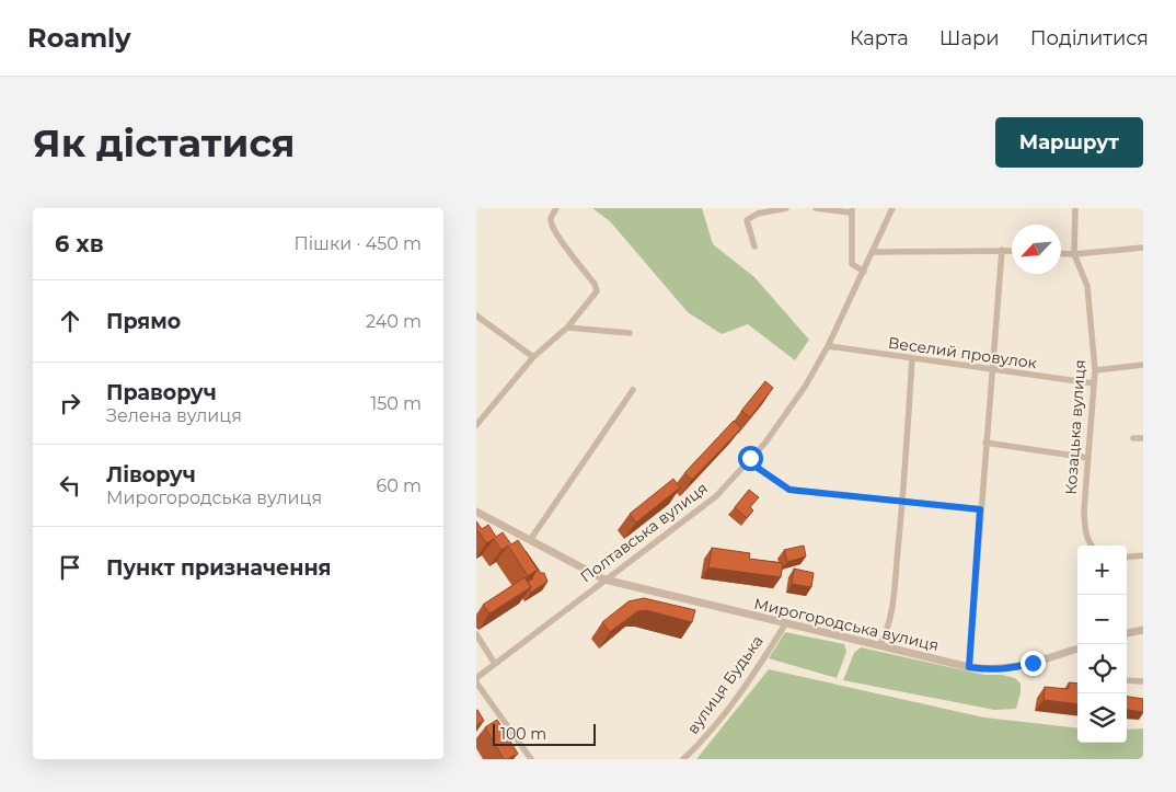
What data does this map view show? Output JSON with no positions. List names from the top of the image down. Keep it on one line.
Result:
{"streets":{"street":["Веселий провулок","Козацька вулиця","Полтавська вулиця","Мирогородська вулиця","вулиця Будька"]},"crossings":[["Веселий провулок","Козацька вулиця"],["Веселий провулок","Полтавська вулиця"],["Полтавська вулиця","Мирогородська вулиця"],["Мирогородська вулиця","вулиця Будька"]],"scale_bar":"100 m","north":"bottom left","page":{"header":"Roamly","nav":["Карта","Шари","Поділитися"],"buttons":"Маршрут","title":"Як дістатися","heading":["6 хв","Пішки · 450 m"],"list":[["Прямо","240 m"],["Праворуч","Зелена вулиця","150 m"],["Ліворуч","Мирогородська вулиця","60 m"],"Пункт призначення"],"map_buttons":["+","−"],"scale":"100 m"}}
